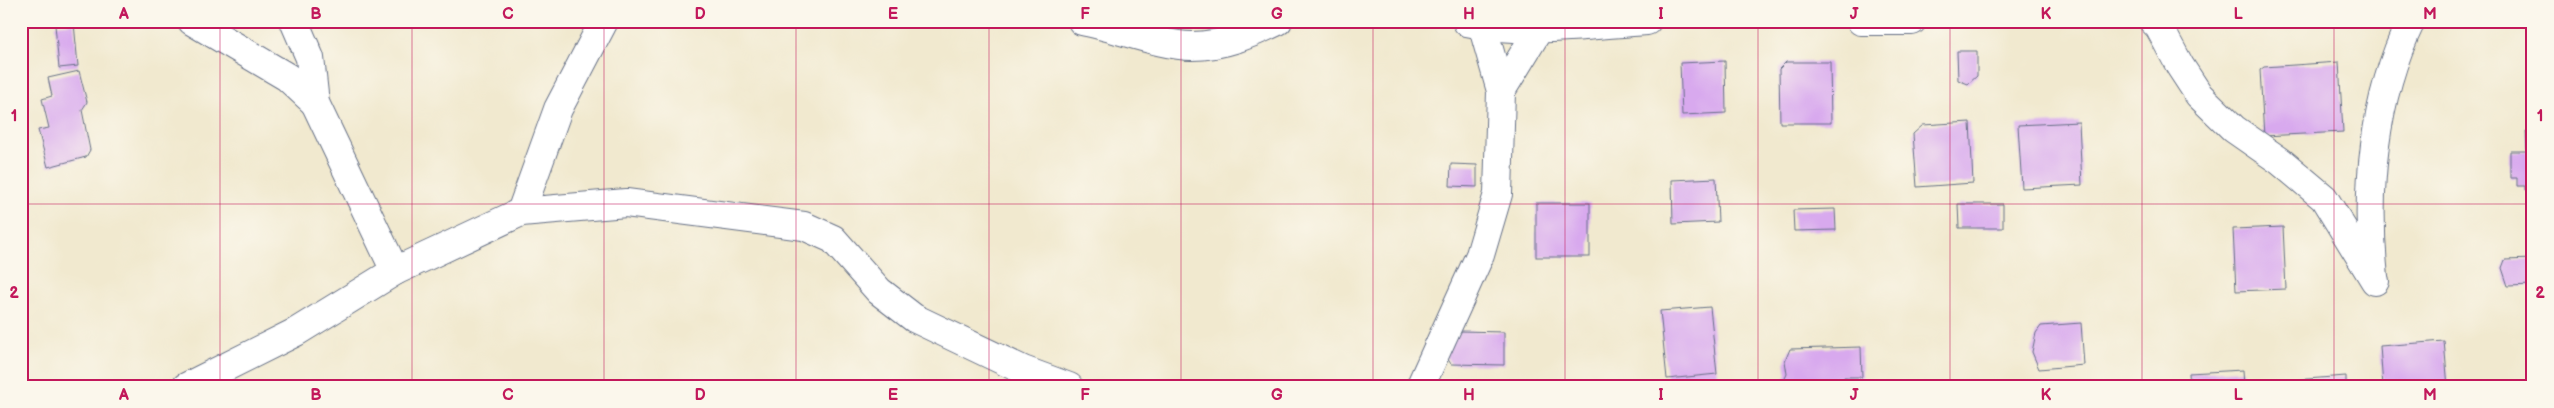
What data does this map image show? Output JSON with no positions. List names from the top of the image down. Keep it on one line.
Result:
{"grid":{"columns":["A","B","C","D","E","F","G","H","I","J","K","L","M"],"rows":["1","2"]}}
